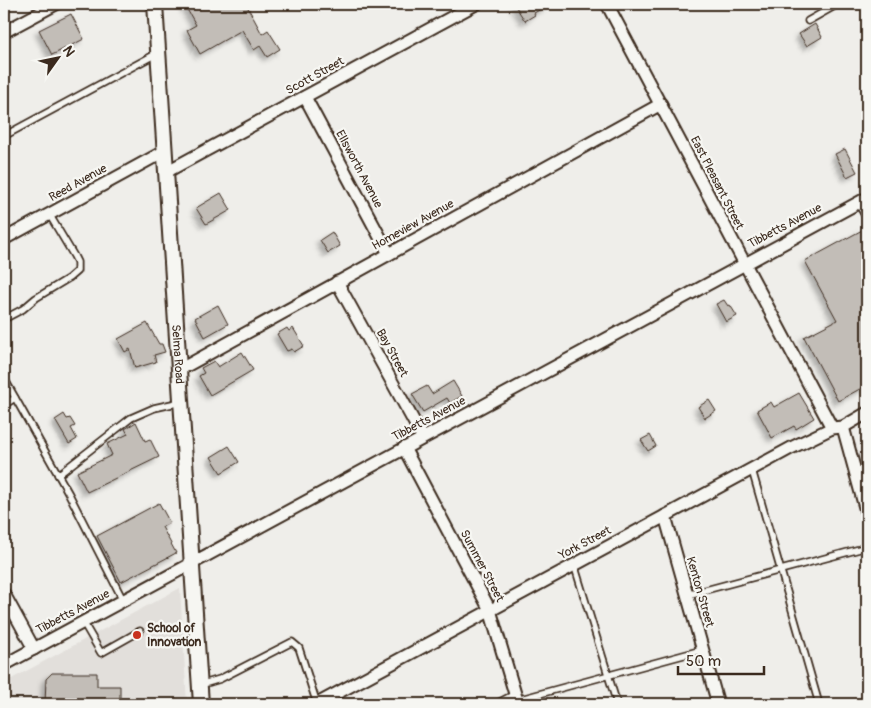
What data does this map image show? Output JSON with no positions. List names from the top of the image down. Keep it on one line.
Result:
{"streets":{"street":["Scott Street","Ellsworth Avenue","Reed Avenue","East Pleasant Street","Homeview Avenue","Tibbetts Avenue","Bay Street","Selma Road","York Street","Summer Street","Kenton Street"]},"crossings":[["Scott Street","Ellsworth Avenue"],["Scott Street","Selma Road"],["Ellsworth Avenue","Homeview Avenue"],["Reed Avenue","Selma Road"],["East Pleasant Street","Homeview Avenue"],["East Pleasant Street","Tibbetts Avenue"],["East Pleasant Street","York Street"],["Homeview Avenue","Bay Street"],["Homeview Avenue","Selma Road"],["Tibbetts Avenue","Bay Street"],["Tibbetts Avenue","Selma Road"],["Tibbetts Avenue","Summer Street"],["York Street","Summer Street"],["York Street","Kenton Street"]],"places":["School of Innovation"],"scale_bar":"50 m","north":"top right"}
